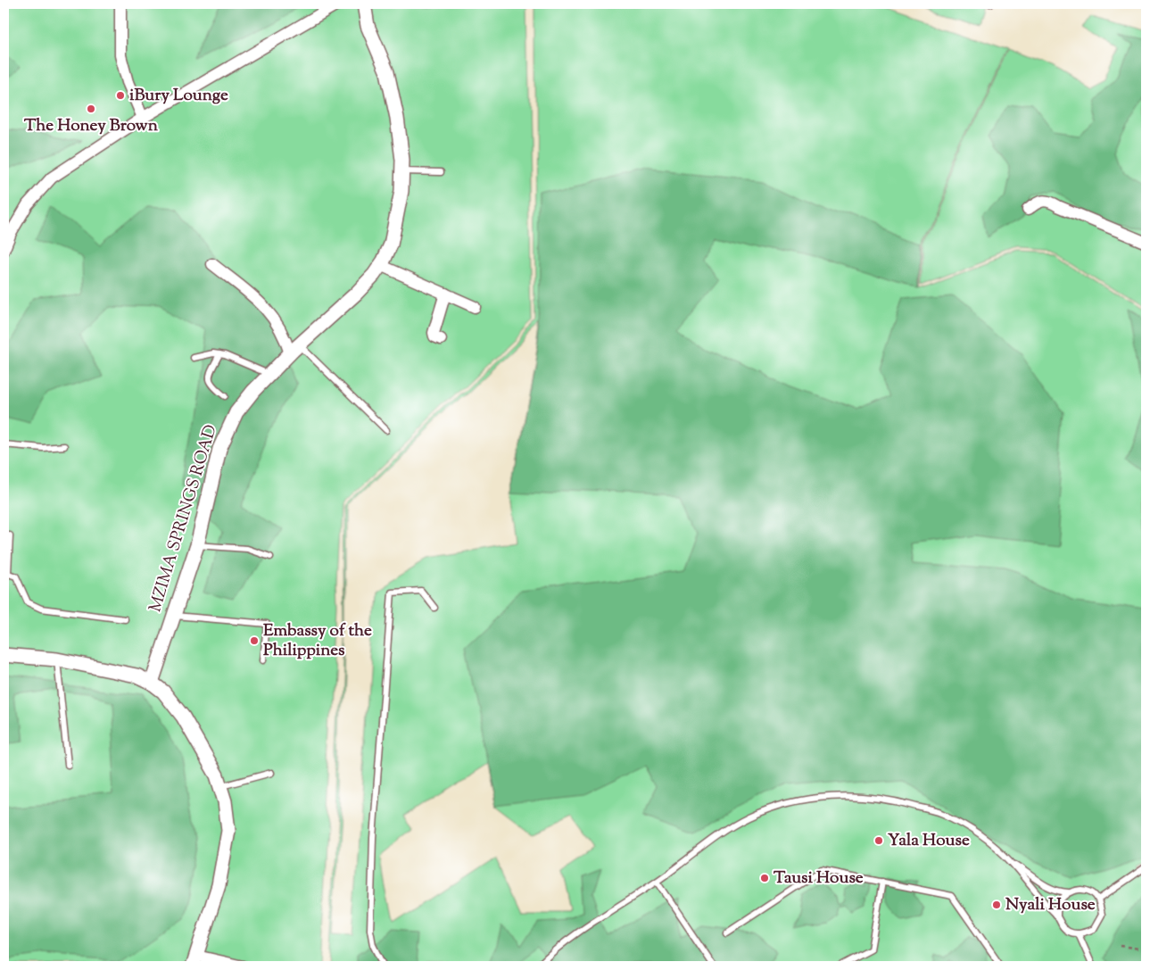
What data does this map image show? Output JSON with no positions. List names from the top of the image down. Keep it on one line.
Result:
{"streets":{"street":["MZIMA SPRINGS ROAD"]},"places":["iBury Lounge","The Honey Brown","Embassy of the Philippines","Yala House","Tausi House","Nyali House"]}
